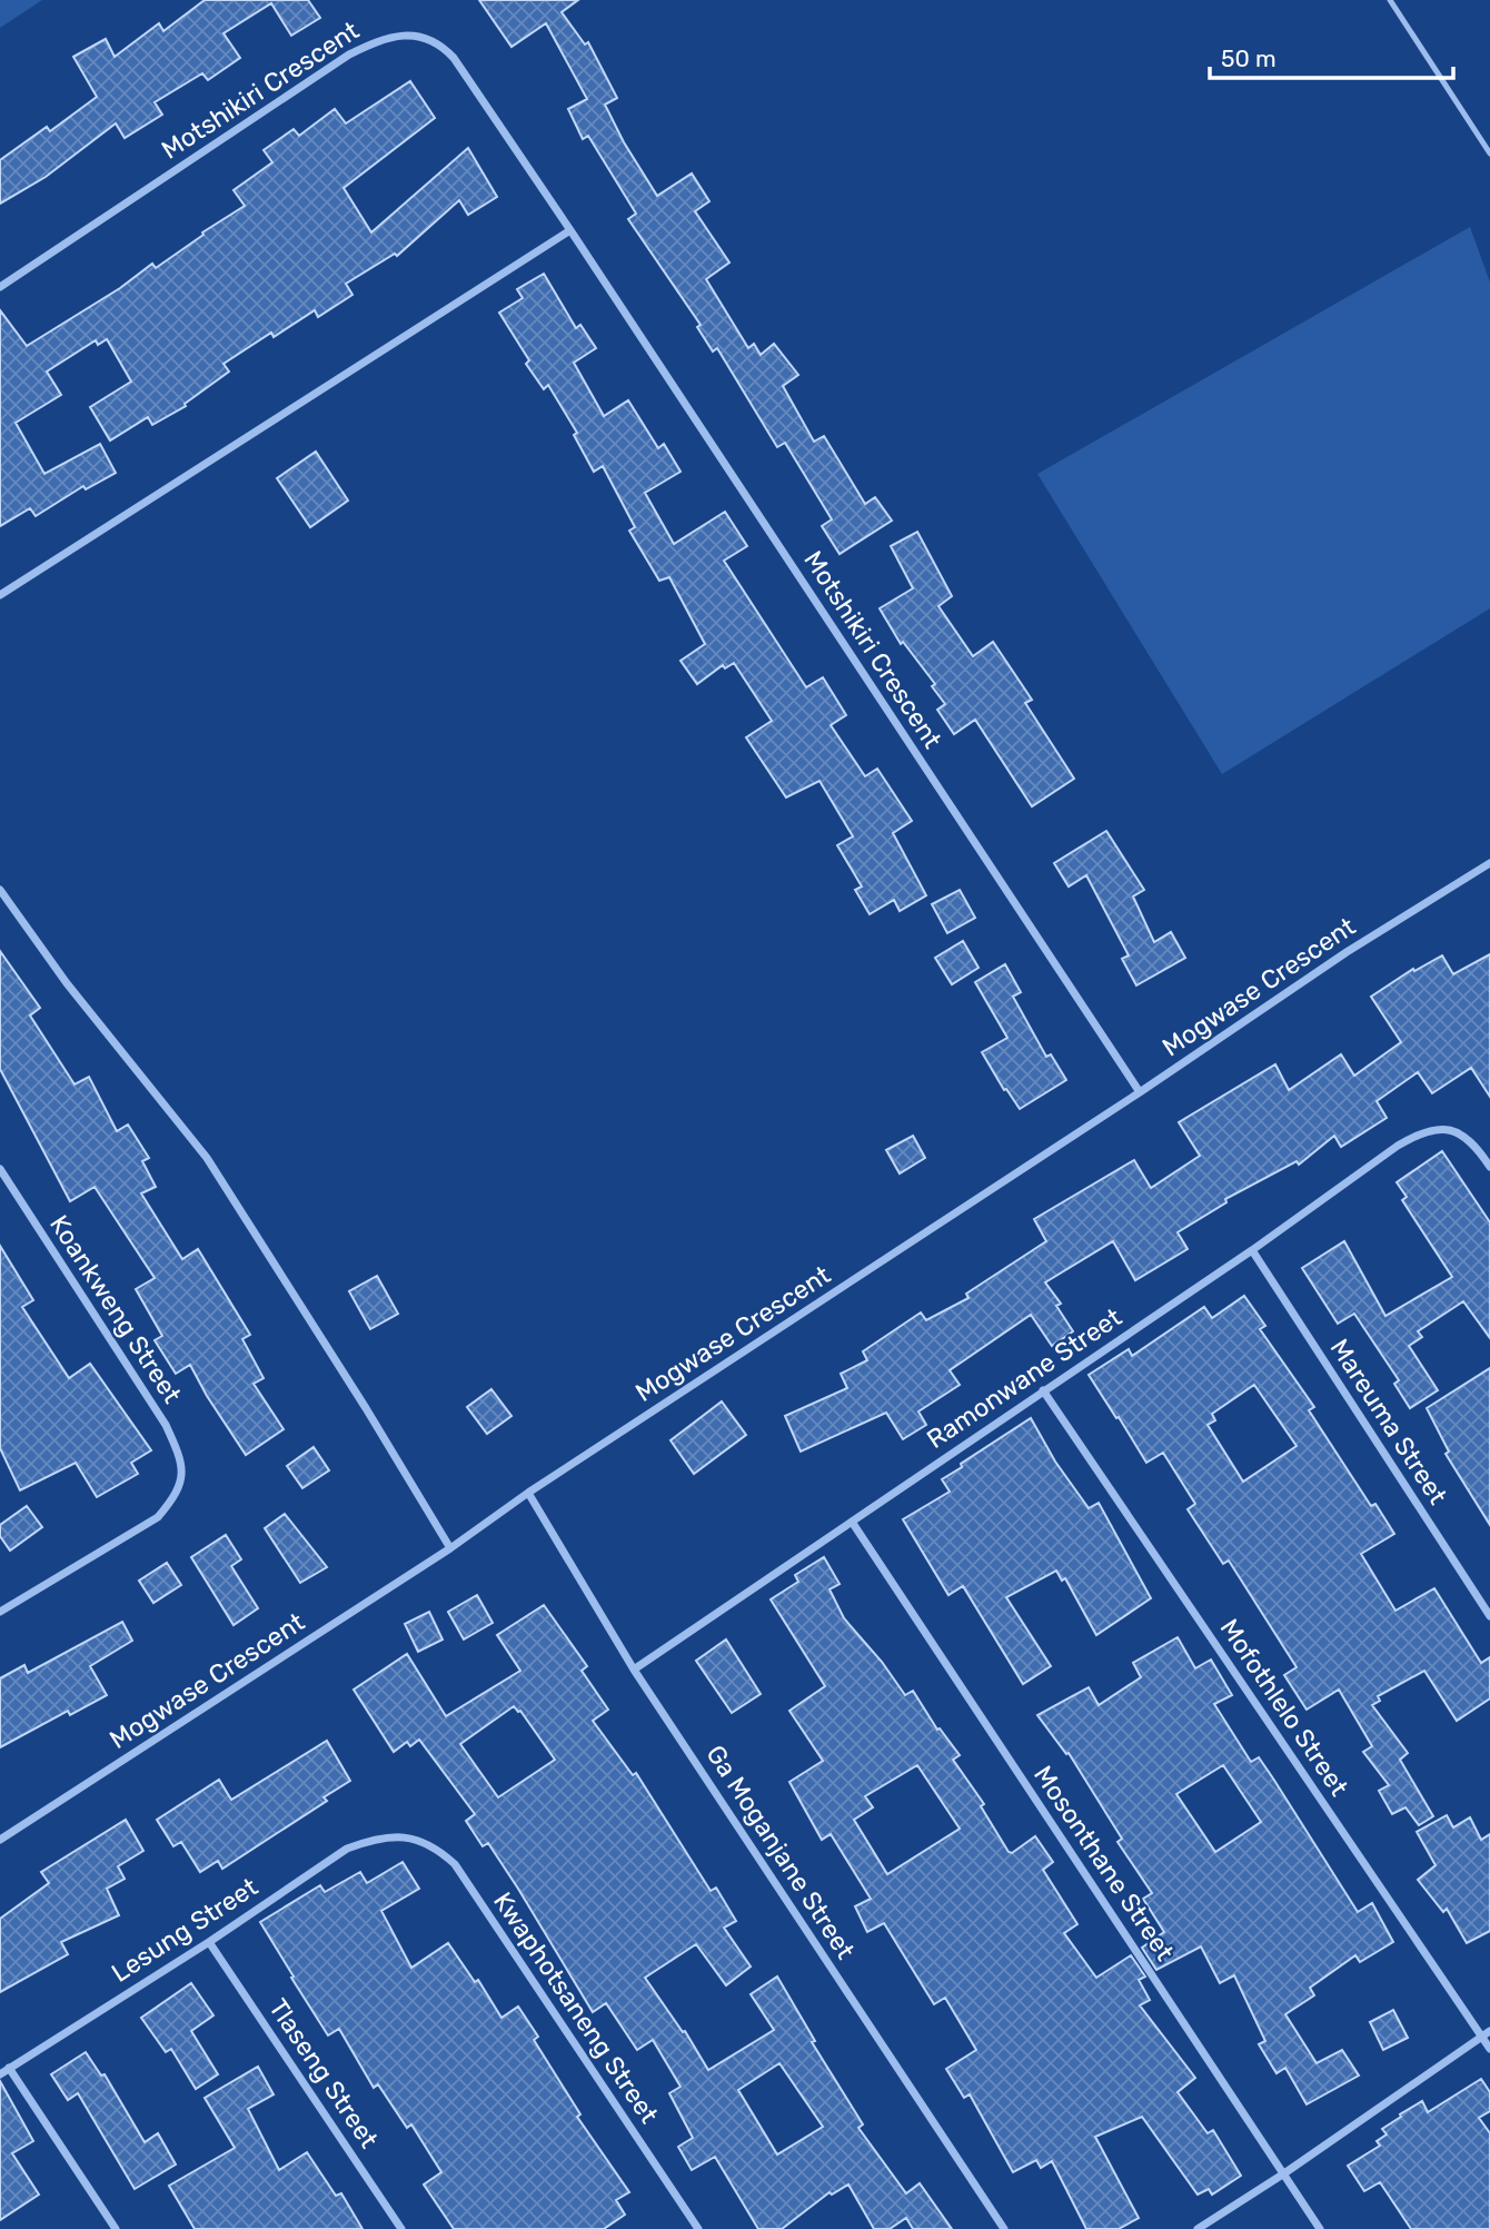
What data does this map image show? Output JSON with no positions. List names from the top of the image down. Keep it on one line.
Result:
{"streets":{"street":["Motshikiri Crescent","Mogwase Crescent","Koankweng Street","Ramonwane Street","Mareuma Street","Mofothlelo Street","Ga Moganjane Street","Mosonthane Street","Lesung Street","Kwaphotsaneng Street","Tlaseng Street"]},"crossings":[["Motshikiri Crescent","Mogwase Crescent"],["Mogwase Crescent","Ga Moganjane Street"],["Ramonwane Street","Mareuma Street"],["Ramonwane Street","Mofothlelo Street"],["Ramonwane Street","Ga Moganjane Street"],["Ramonwane Street","Mosonthane Street"],["Lesung Street","Kwaphotsaneng Street"],["Lesung Street","Tlaseng Street"]],"scale_bar":"50 m"}
